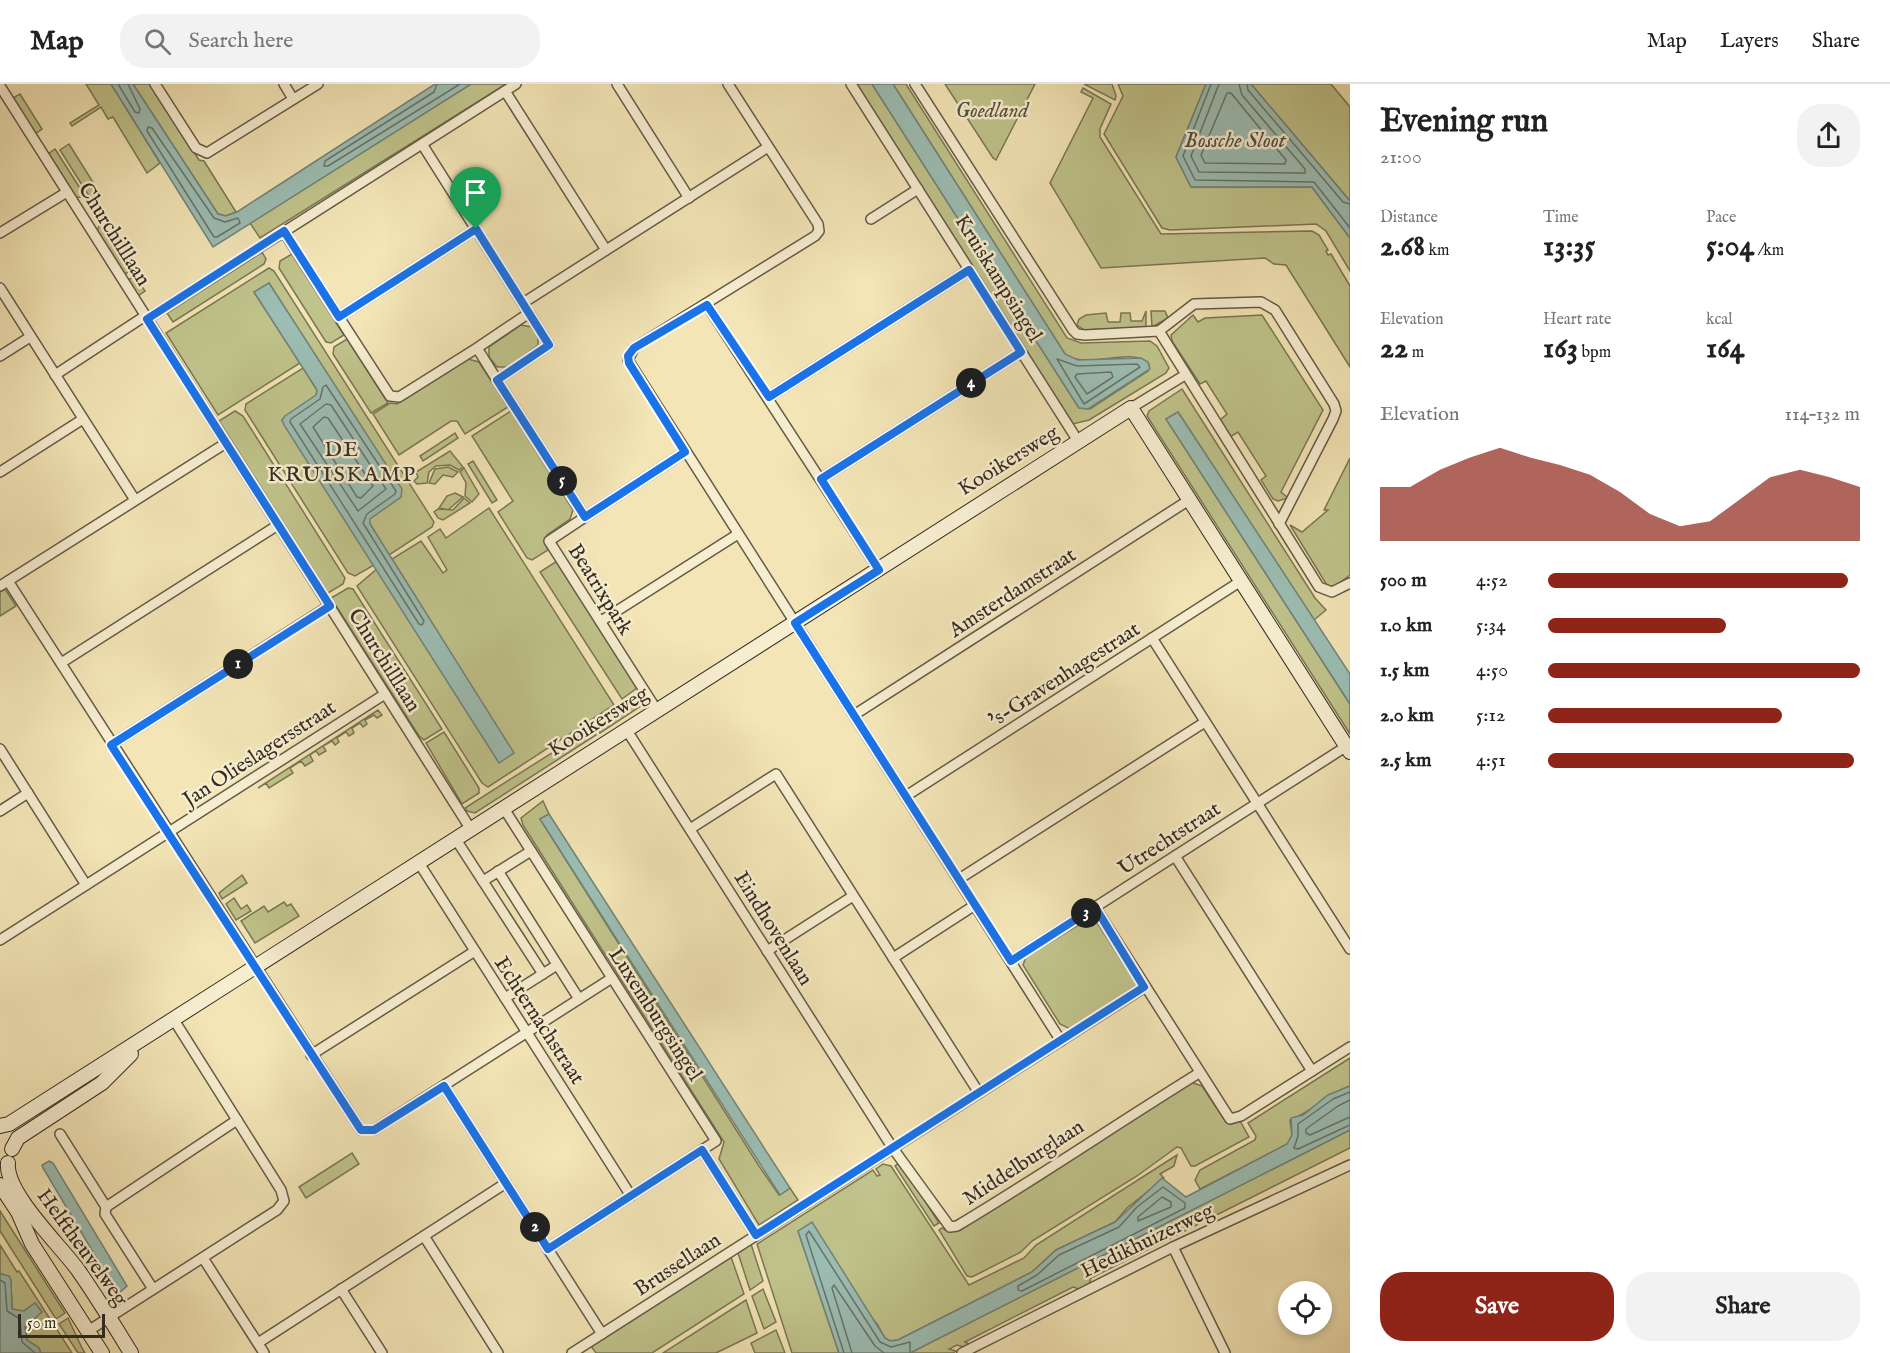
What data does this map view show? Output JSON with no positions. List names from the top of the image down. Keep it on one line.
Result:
{"streets":{"street":["Churchilllaan","Kruiskampsingel","Kooikersweg","Beatrixpark","Amsterdamstraat","'s-Gravenhagestraat","Jan Olieslagersstraat","Utrechtstraat","Eindhovenlaan","Luxemburgsingel","Echternachstraat","Middelburglaan","Hedikhuizerweg","Helftheuvelweg","Brussellaan"]},"crossings":[["Churchilllaan","Kooikersweg"],["Churchilllaan","Jan Olieslagersstraat"],["Kruiskampsingel","Kooikersweg"],["Kooikersweg","Beatrixpark"],["Kooikersweg","Eindhovenlaan"],["Kooikersweg","Luxemburgsingel"],["Kooikersweg","Echternachstraat"],["Eindhovenlaan","Middelburglaan"],["Eindhovenlaan","Brussellaan"],["Middelburglaan","Brussellaan"]],"districts":["DE KRUISKAMP"],"water":["Bossche Sloot"],"parks":["Goedland"],"scale_bar":"50 m","page":{"header":"Map","search":"Search here","nav":["Map","Layers","Share"],"heading":["Evening run","21:00"],"stats":[["Distance","2.68 km"],["Time","13:35"],["Pace","5:04 /km"],["Elevation","22 m"],["Heart rate","163 bpm"],["kcal","164"]],"pins":["4","5","1","3","2"],"chart":["Elevation","114–132 m"],"list":[{"name":"500 m","note":"4:52"},{"name":"1.0 km","note":"5:34"},{"name":"1.5 km","note":"4:50"},{"name":"2.0 km","note":"5:12"},{"name":"2.5 km","note":"4:51"}],"buttons":["Save","Share"],"scale":"50 m"}}
